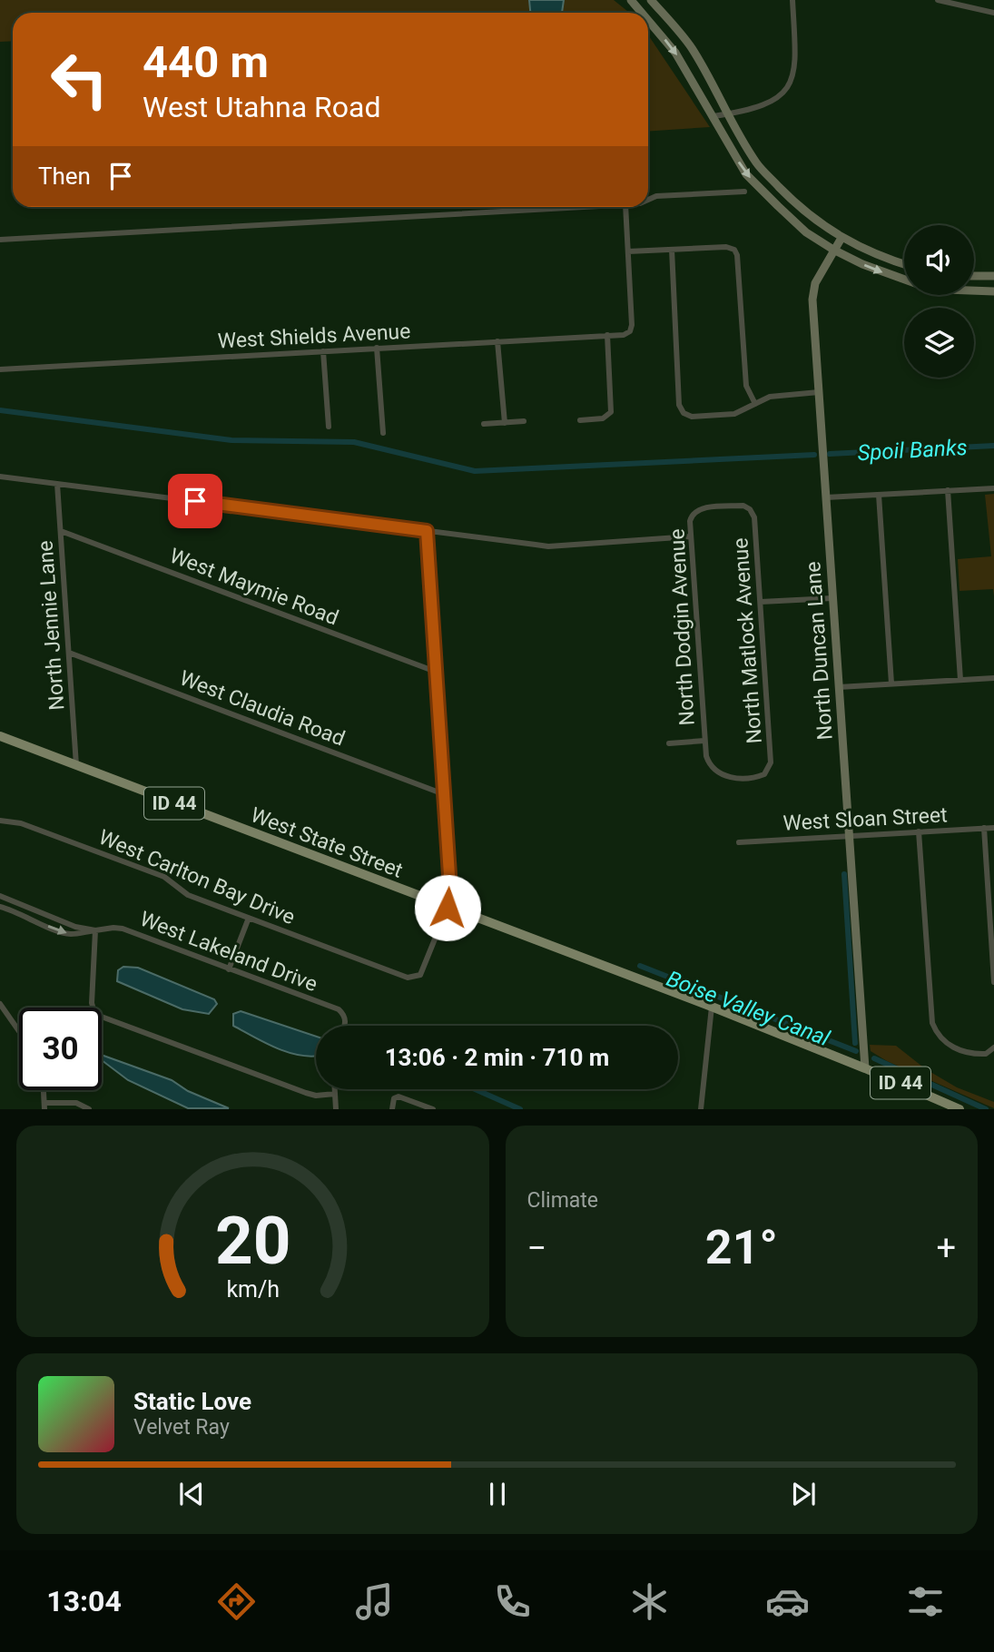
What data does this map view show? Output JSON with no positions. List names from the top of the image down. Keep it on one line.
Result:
{"streets":{"main road":["ID 44","West State Street"],"street":["West Shields Avenue","West Maymie Road","North Jennie Lane","North Dodgin Avenue","North Matlock Avenue","North Duncan Lane","West Claudia Road","West Sloan Street","West Carlton Bay Drive","West Lakeland Drive"]},"crossings":[["West Maymie Road","North Jennie Lane"],["North Jennie Lane","West Claudia Road"],["North Jennie Lane","West State Street"],["North Dodgin Avenue","North Matlock Avenue"],["North Duncan Lane","West Sloan Street"],["North Duncan Lane","West State Street"],["West State Street","West Carlton Bay Drive"]],"water":["Spoil Banks","Boise Valley Canal"],"page":{"turn":["440 m","West Utahna Road"],"then":"Then","limit":"30","trip":"13:06 · 2 min · 710 m","tile":"Climate","heat":["−","21°","+"],"song":["Static Love","Velvet Ray"],"tabs":"13:04","gauge":["20","km/h"]}}
